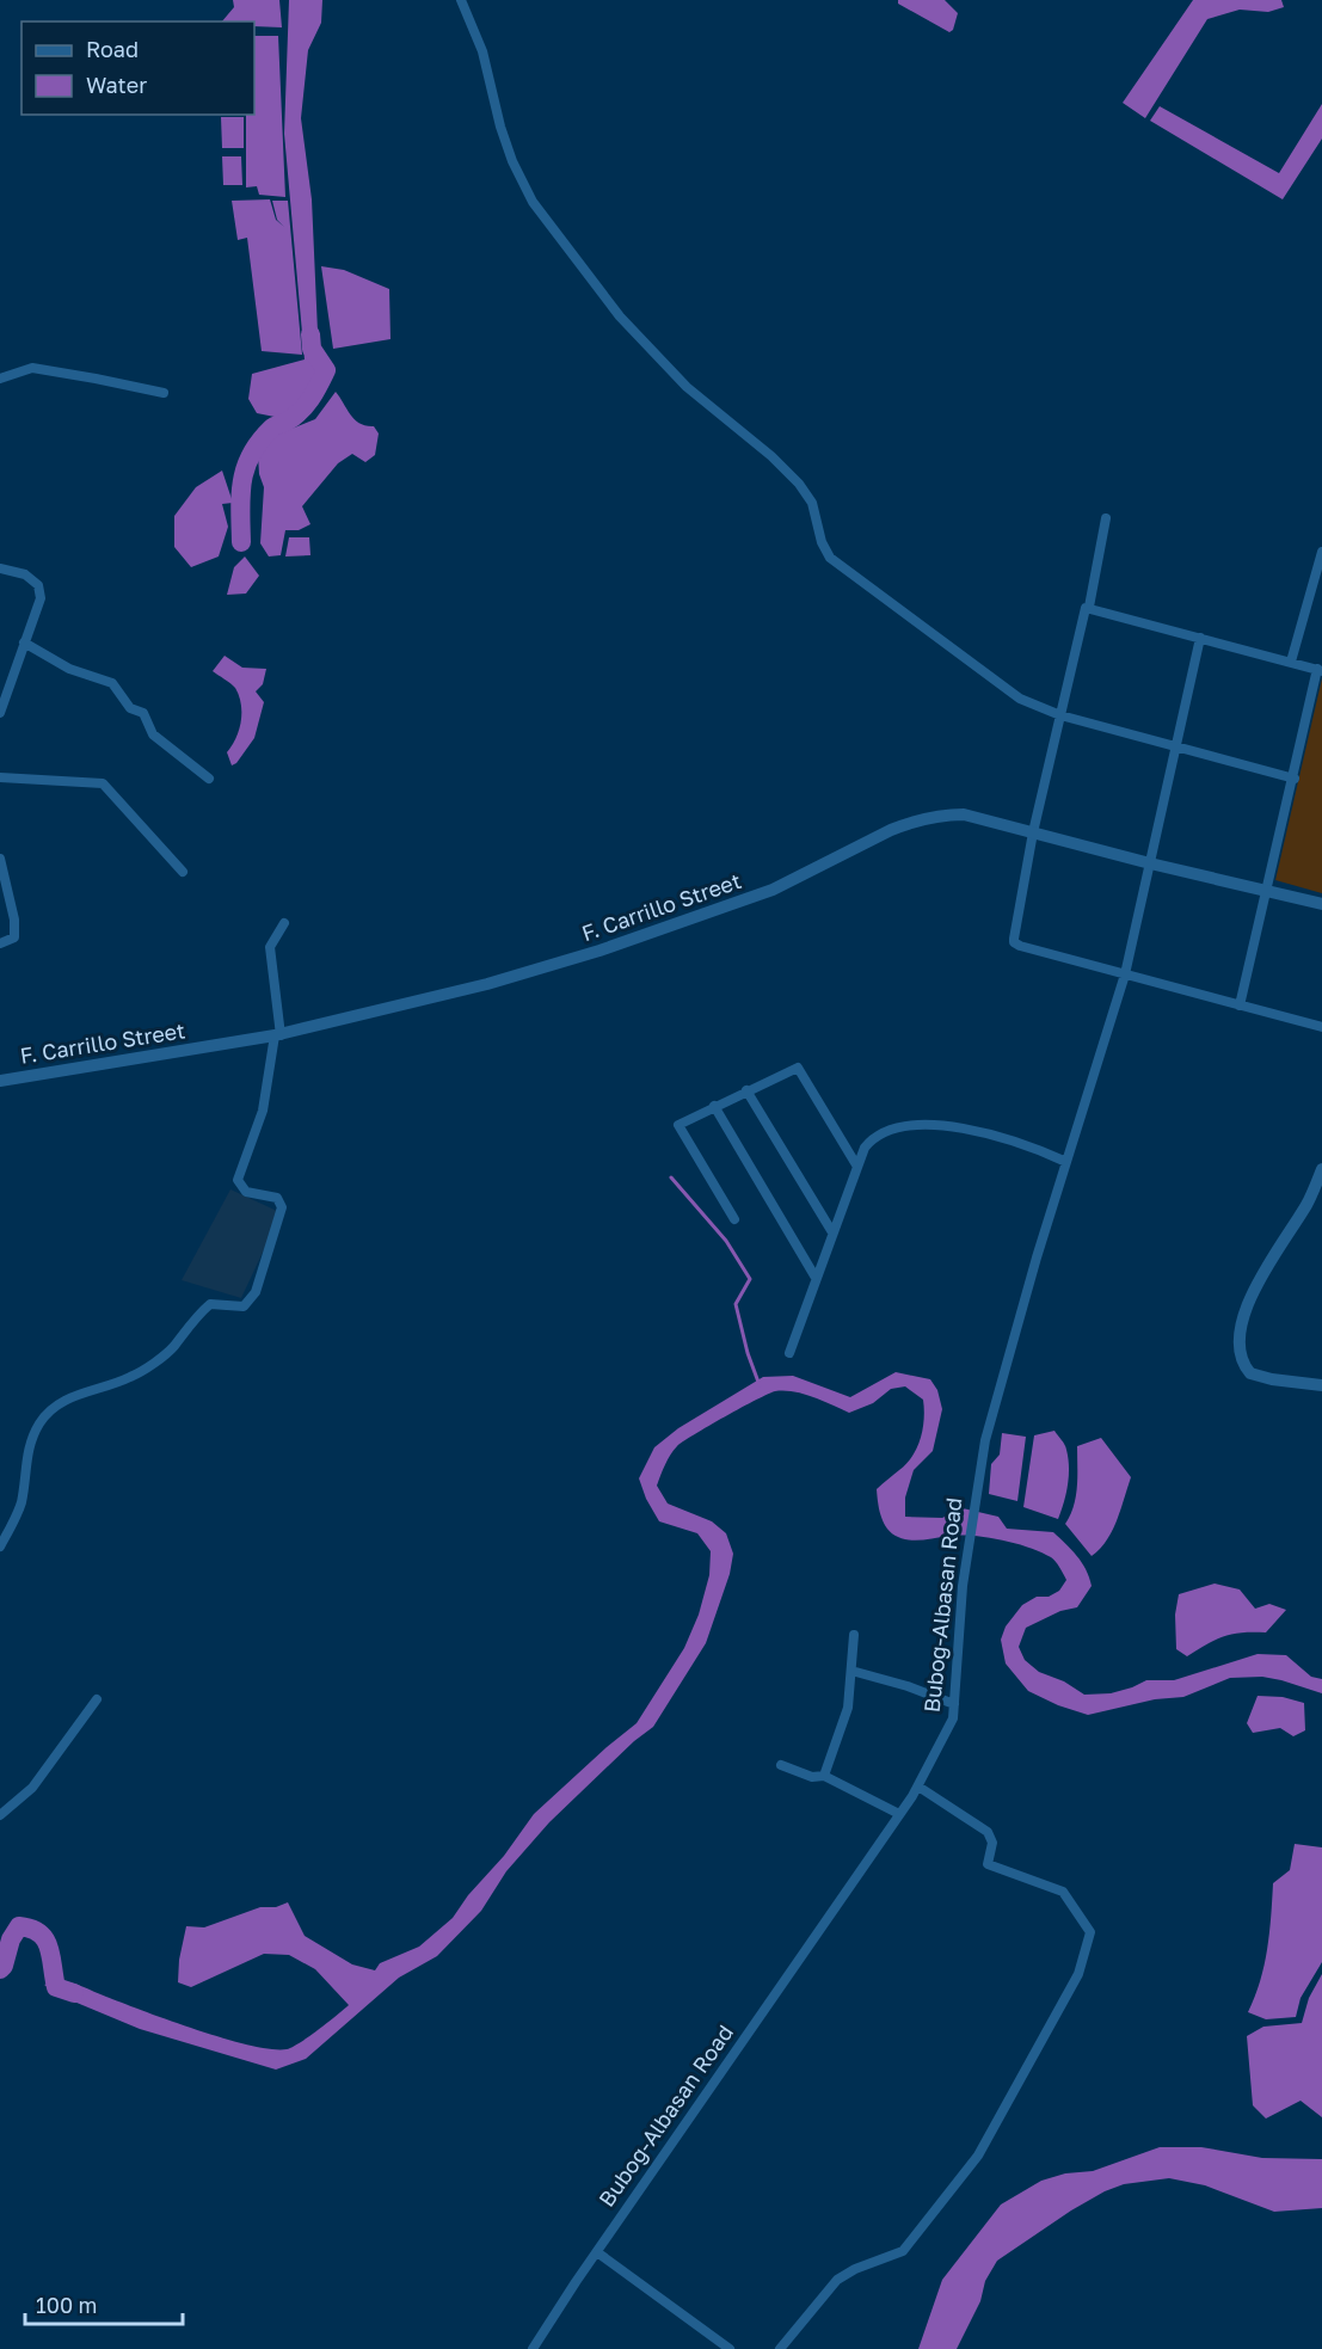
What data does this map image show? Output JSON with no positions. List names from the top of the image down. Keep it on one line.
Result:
{"streets":{"street":["F. Carrillo Street","Bubog-Albasan Road"]},"crossings":[["F. Carrillo Street","Bubog-Albasan Road"]],"legend":["Road","Water"],"scale_bar":"100 m"}
